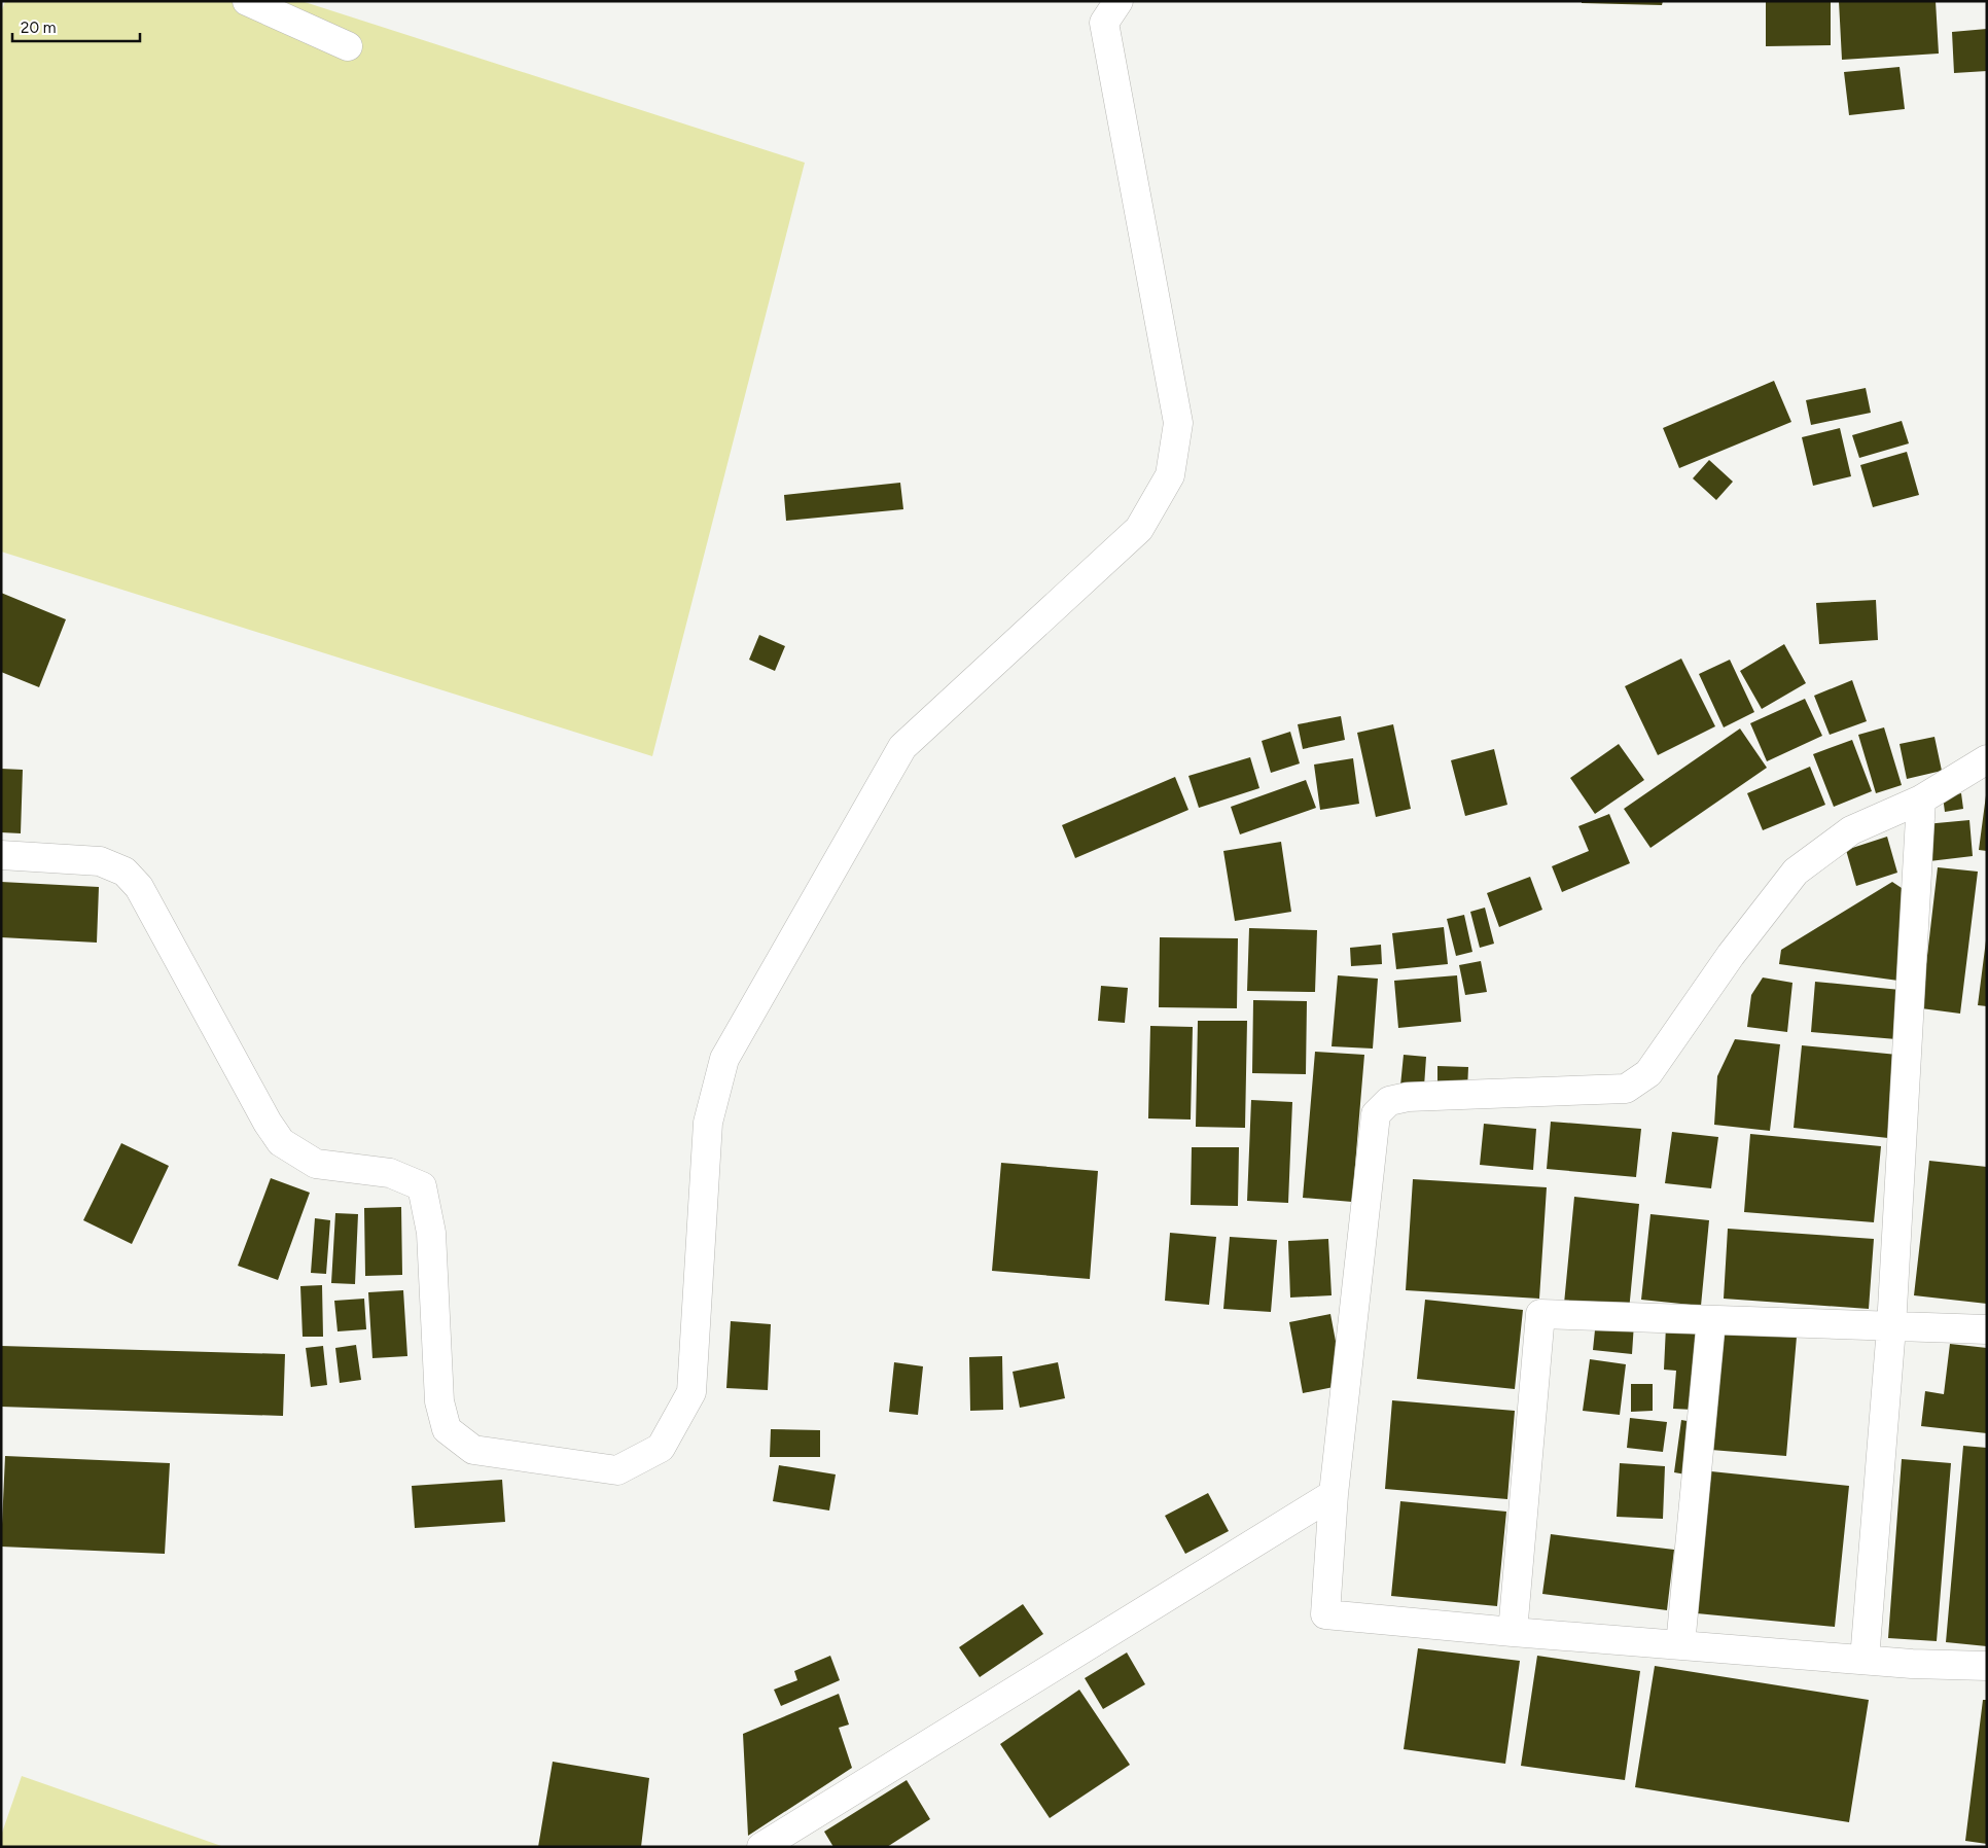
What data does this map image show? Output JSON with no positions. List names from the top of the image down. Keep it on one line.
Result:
{"scale_bar":"20 m"}
